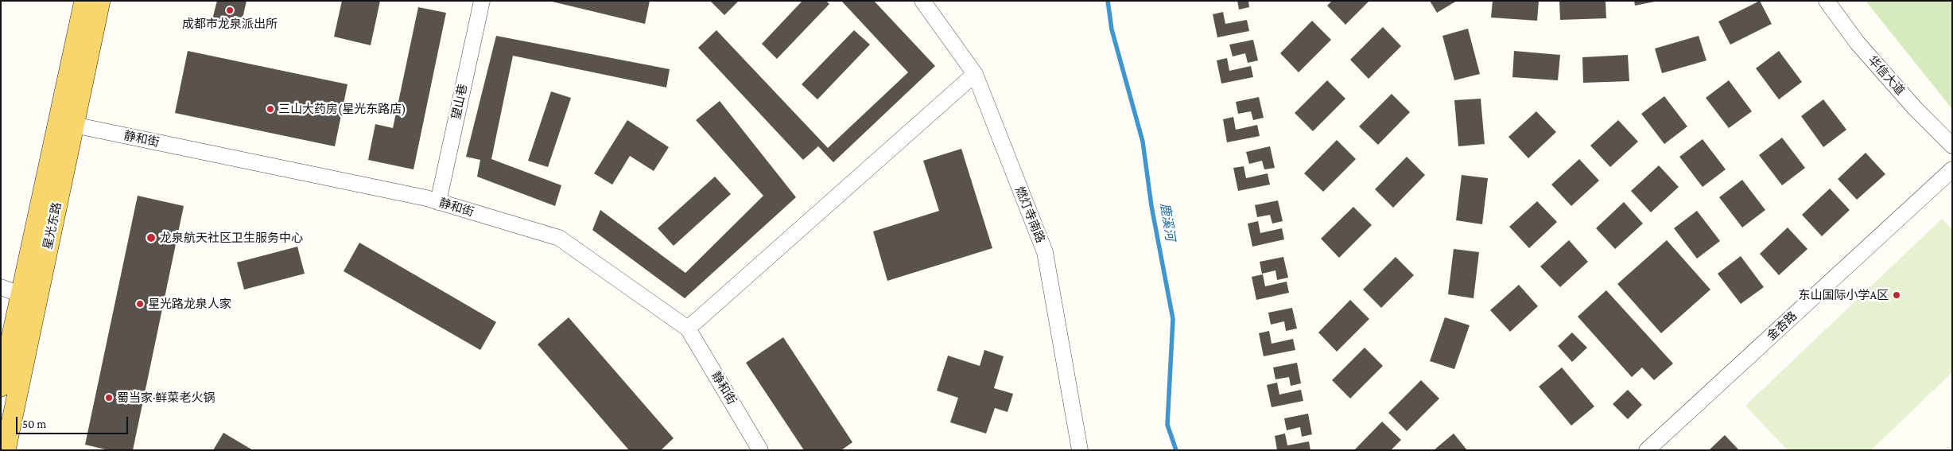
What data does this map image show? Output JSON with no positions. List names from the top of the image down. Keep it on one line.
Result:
{"streets":{"main road":["星光东路"],"street":["华信大道","望山巷","静和街","燃灯寺南路","金杏路"]},"crossings":[["望山巷","静和街"],["静和街","星光东路"]],"water":["鹿溪河"],"places":["成都市龙泉派出所","三山大药房(星光东路店)","龙泉航天社区卫生服务中心","东山国际小学A区","星光路龙泉人家","蜀当家·鲜菜老火锅"],"scale_bar":"50 m"}
